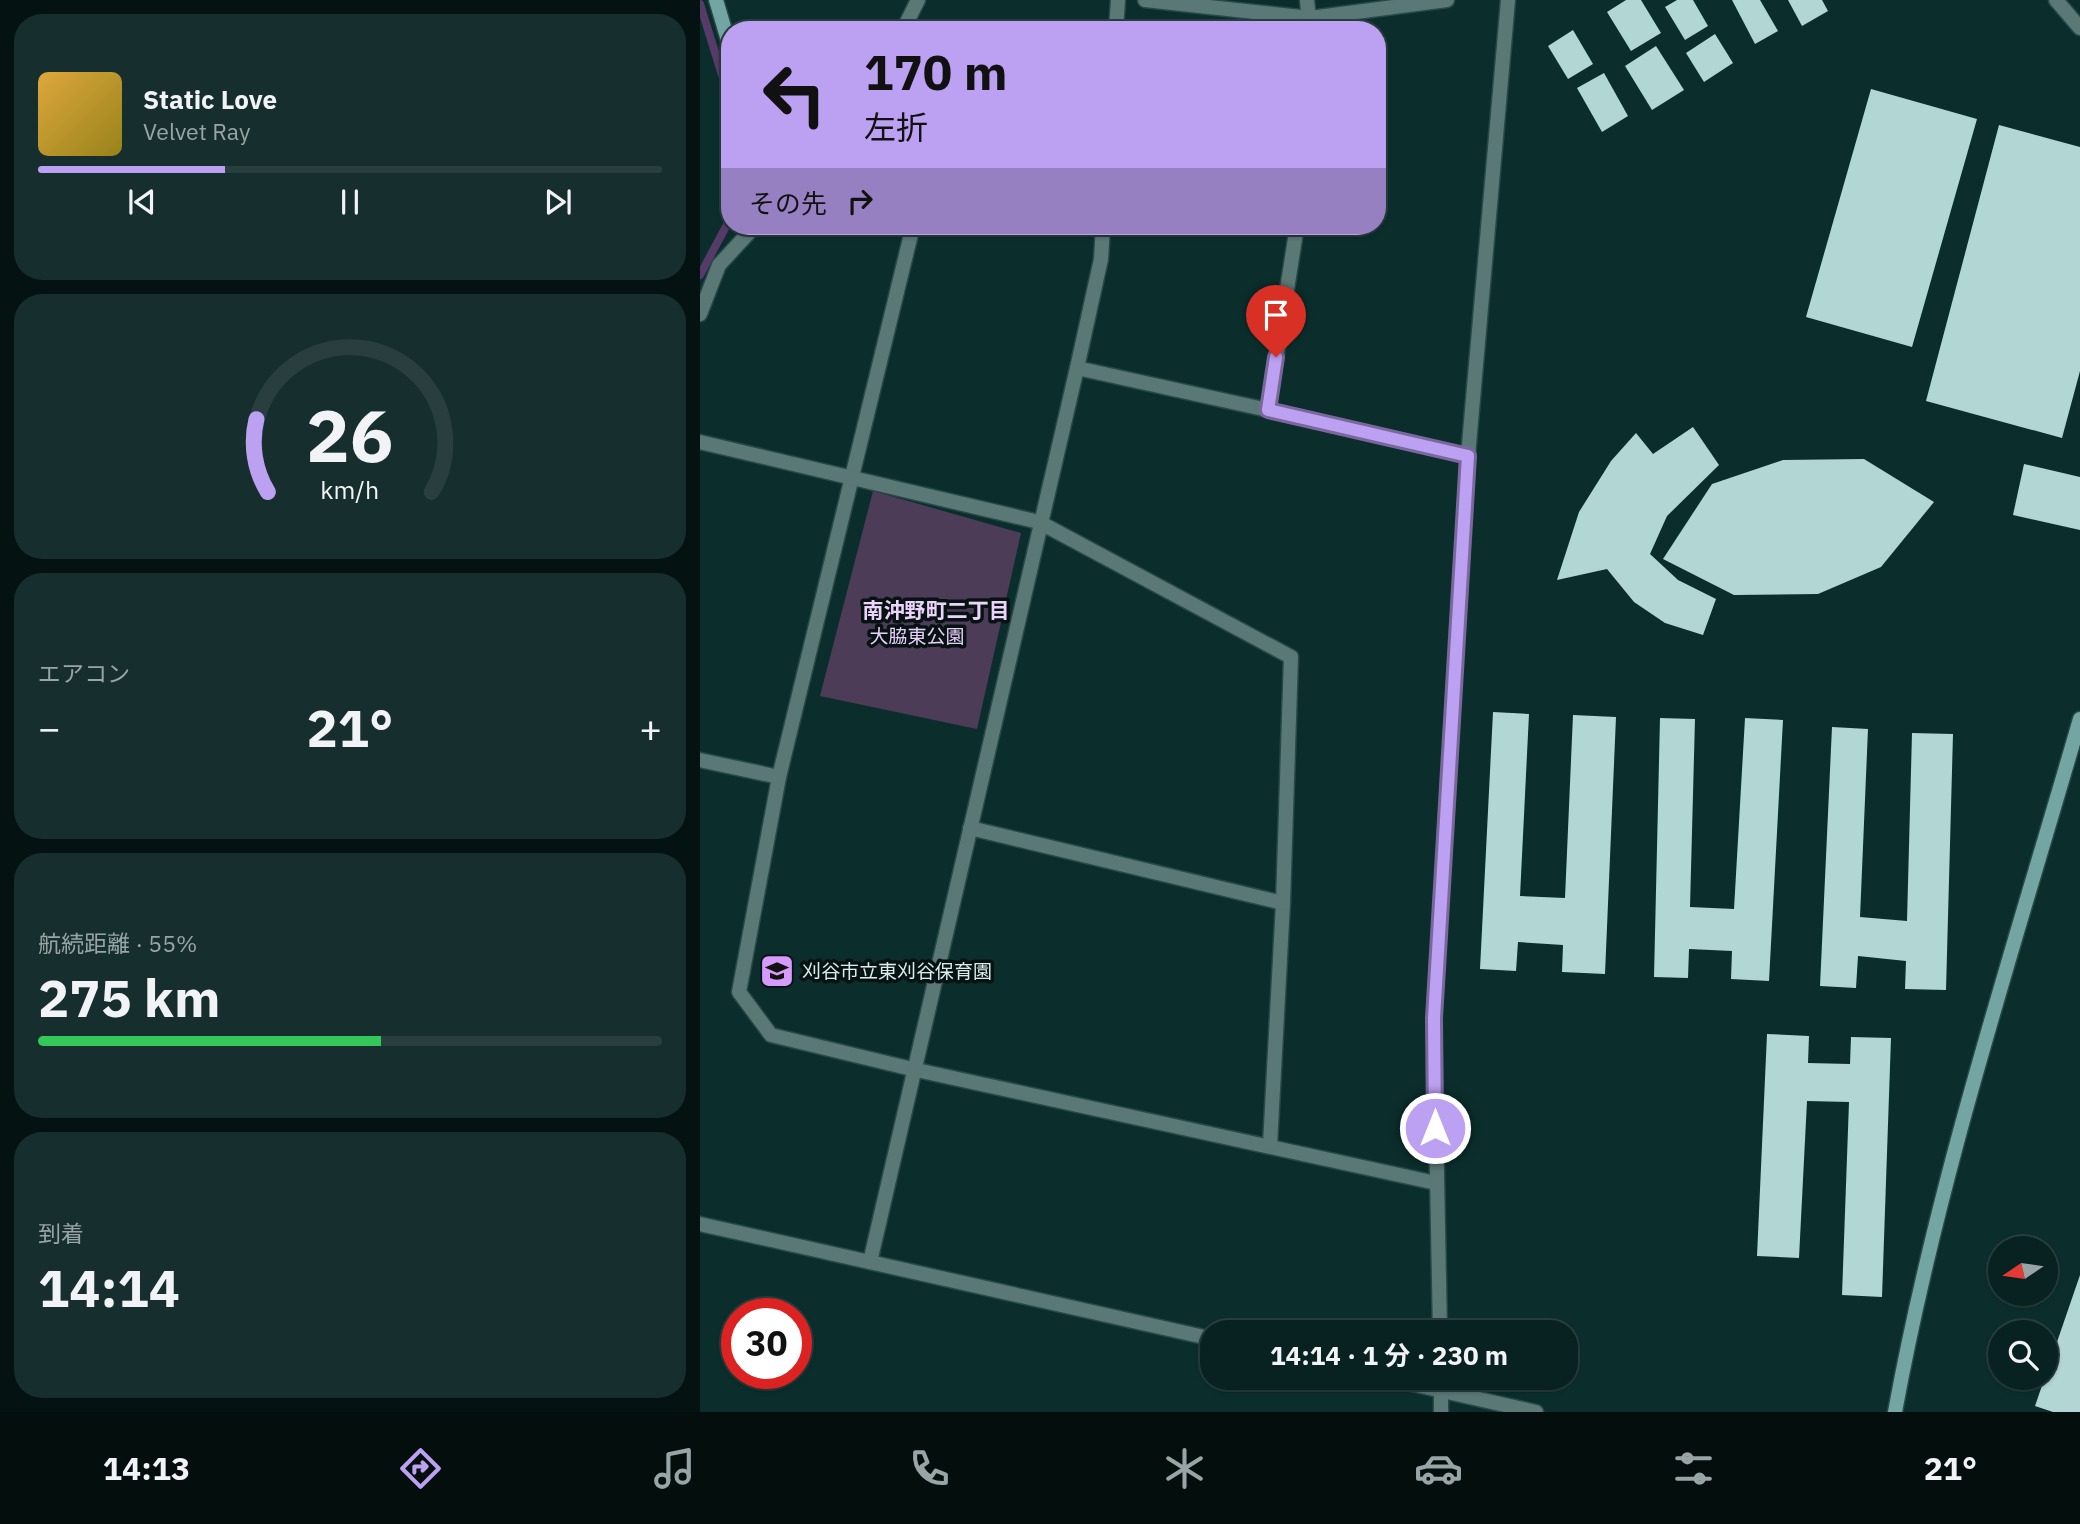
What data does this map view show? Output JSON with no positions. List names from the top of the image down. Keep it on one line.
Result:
{"districts":["南沖野町二丁目"],"parks":["大脇東公園"],"places":{"school or university":["刈谷市立東刈谷保育園"]},"north":"left","page":{"turn":["170 m","左折"],"song":["Static Love","Velvet Ray"],"then":"その先","tile":["エアコン",["航続距離 · 55%","275 km"],["到着","14:14"]],"heat":["−","21°","+"],"limit":"30","trip":"14:14 · 1 分 · 230 m","tabs":["14:13","21°"],"gauge":["26","km/h"]}}
